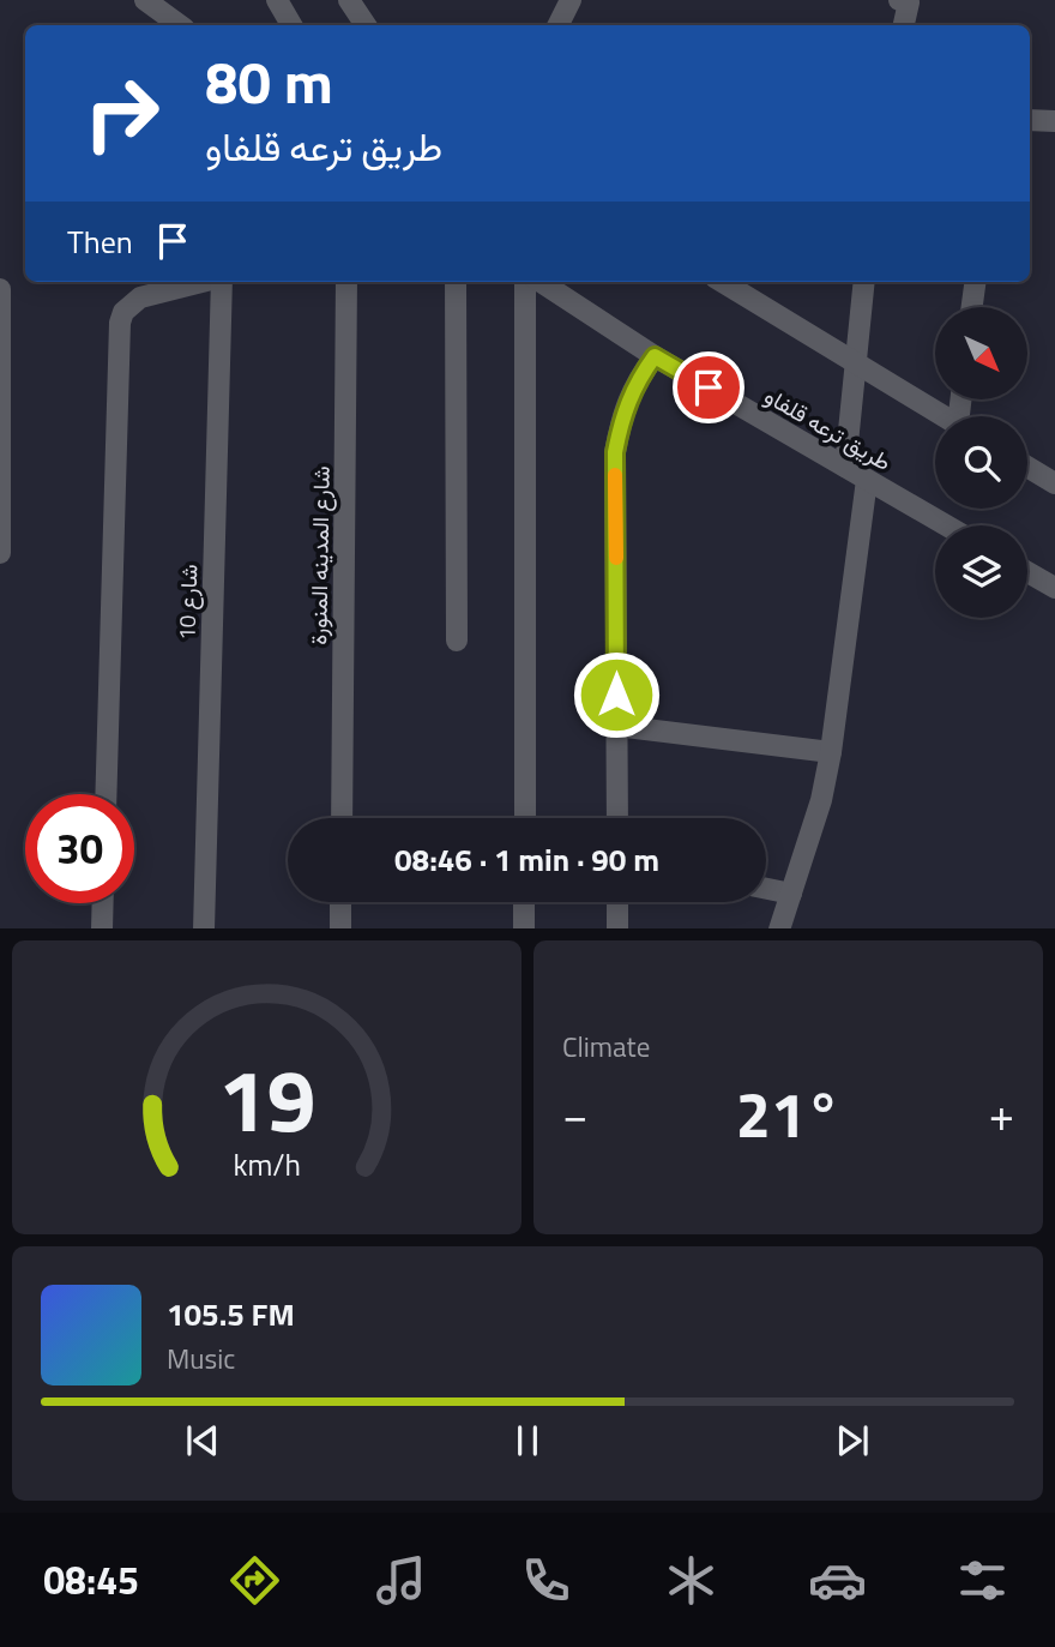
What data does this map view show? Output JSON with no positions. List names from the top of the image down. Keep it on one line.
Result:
{"streets":{"street":["طريق ترعه قلفاو","شارع المدينه المنورة","شارع 10"]},"north":"bottom right","page":{"turn":["80 m","طريق ترعه قلفاو"],"then":"Then","limit":"30","trip":"08:46 · 1 min · 90 m","tile":"Climate","heat":["−","21°","+"],"song":["105.5 FM","Music"],"tabs":"08:45","gauge":["19","km/h"]}}
